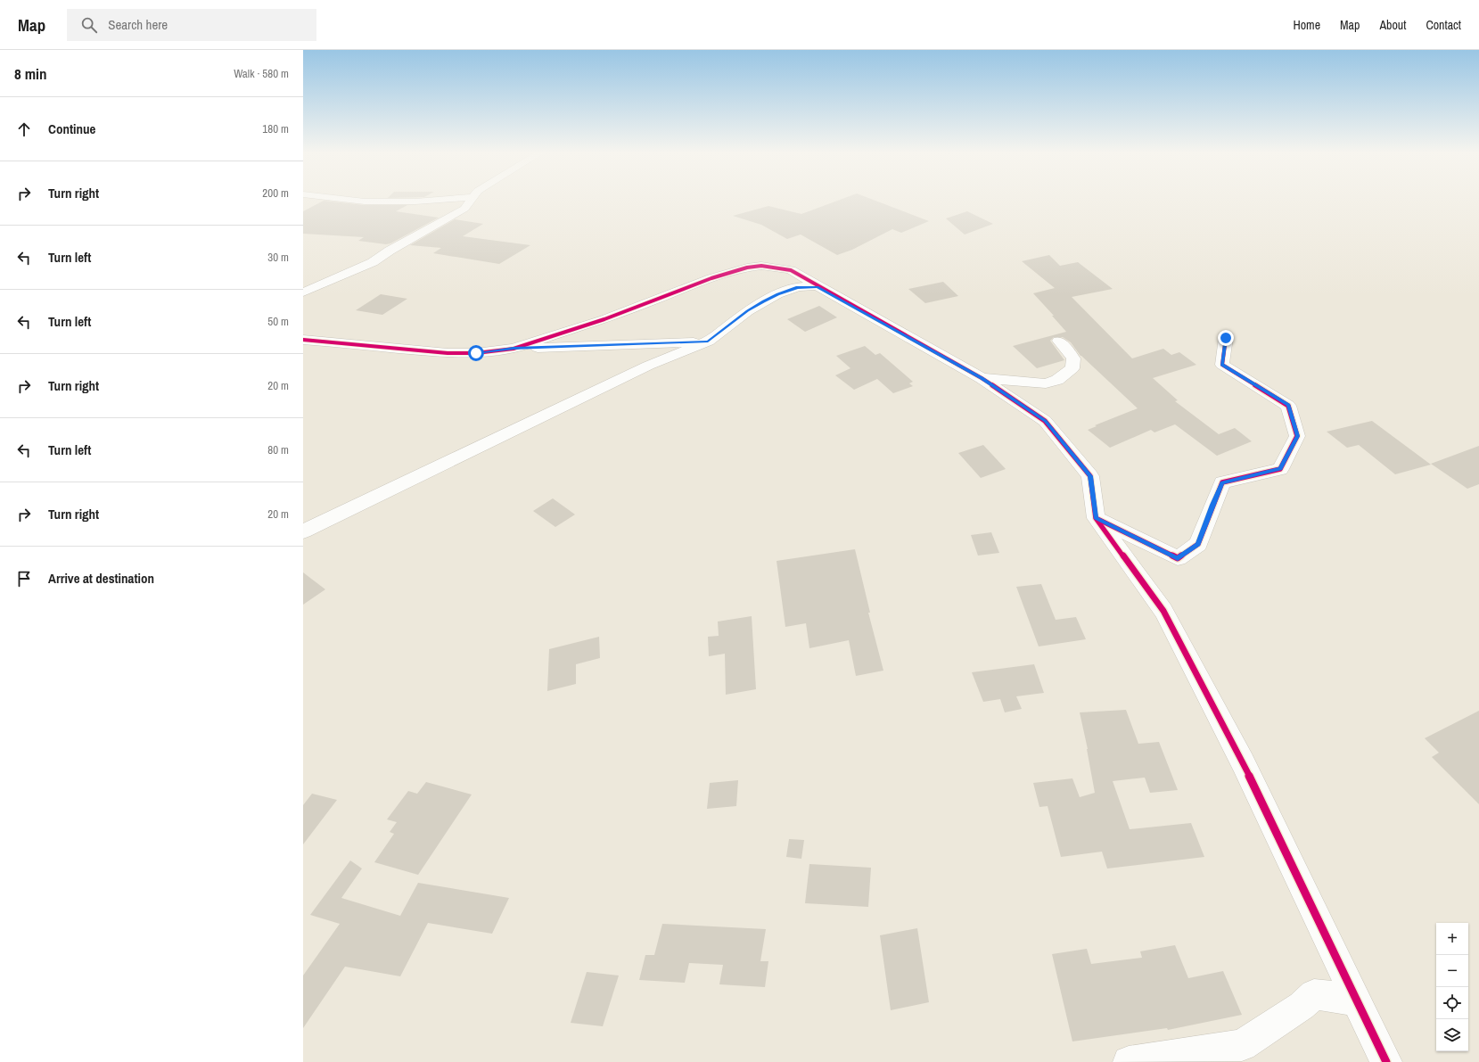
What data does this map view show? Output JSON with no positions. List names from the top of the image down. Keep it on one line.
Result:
{"page":{"header":"Map","search":"Search here","nav":["Home","Map","About","Contact"],"heading":["8 min","Walk · 580 m"],"list":[["Continue","180 m"],["Turn right","200 m"],["Turn left","30 m"],["Turn left","50 m"],["Turn right","20 m"],["Turn left","80 m"],["Turn right","20 m"],"Arrive at destination"],"map_buttons":["+","−"]}}
